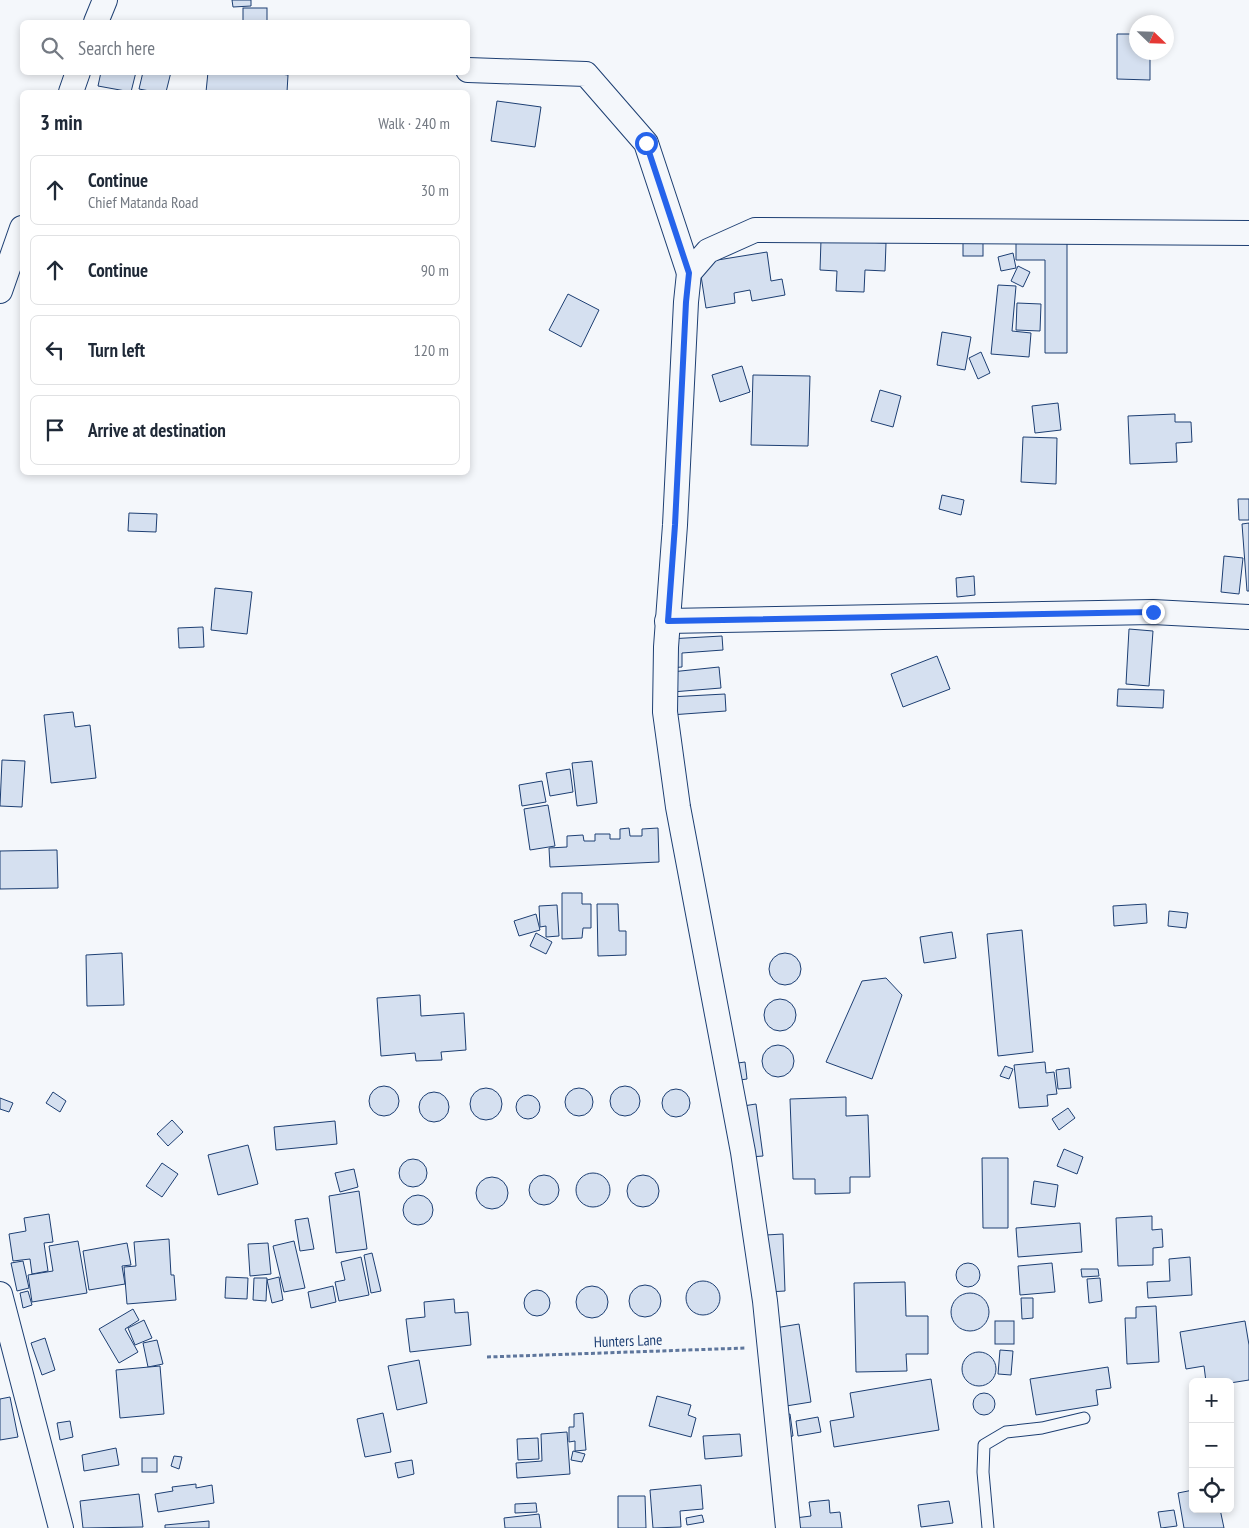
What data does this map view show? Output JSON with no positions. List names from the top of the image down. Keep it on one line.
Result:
{"streets":{"path":["Hunters Lane"]},"north":"bottom right","page":{"search":"Search here","heading":["3 min","Walk · 240 m"],"list":[["Continue","Chief Matanda Road","30 m"],["Continue","90 m"],["Turn left","120 m"],"Arrive at destination"],"map_buttons":["+","−"]}}
